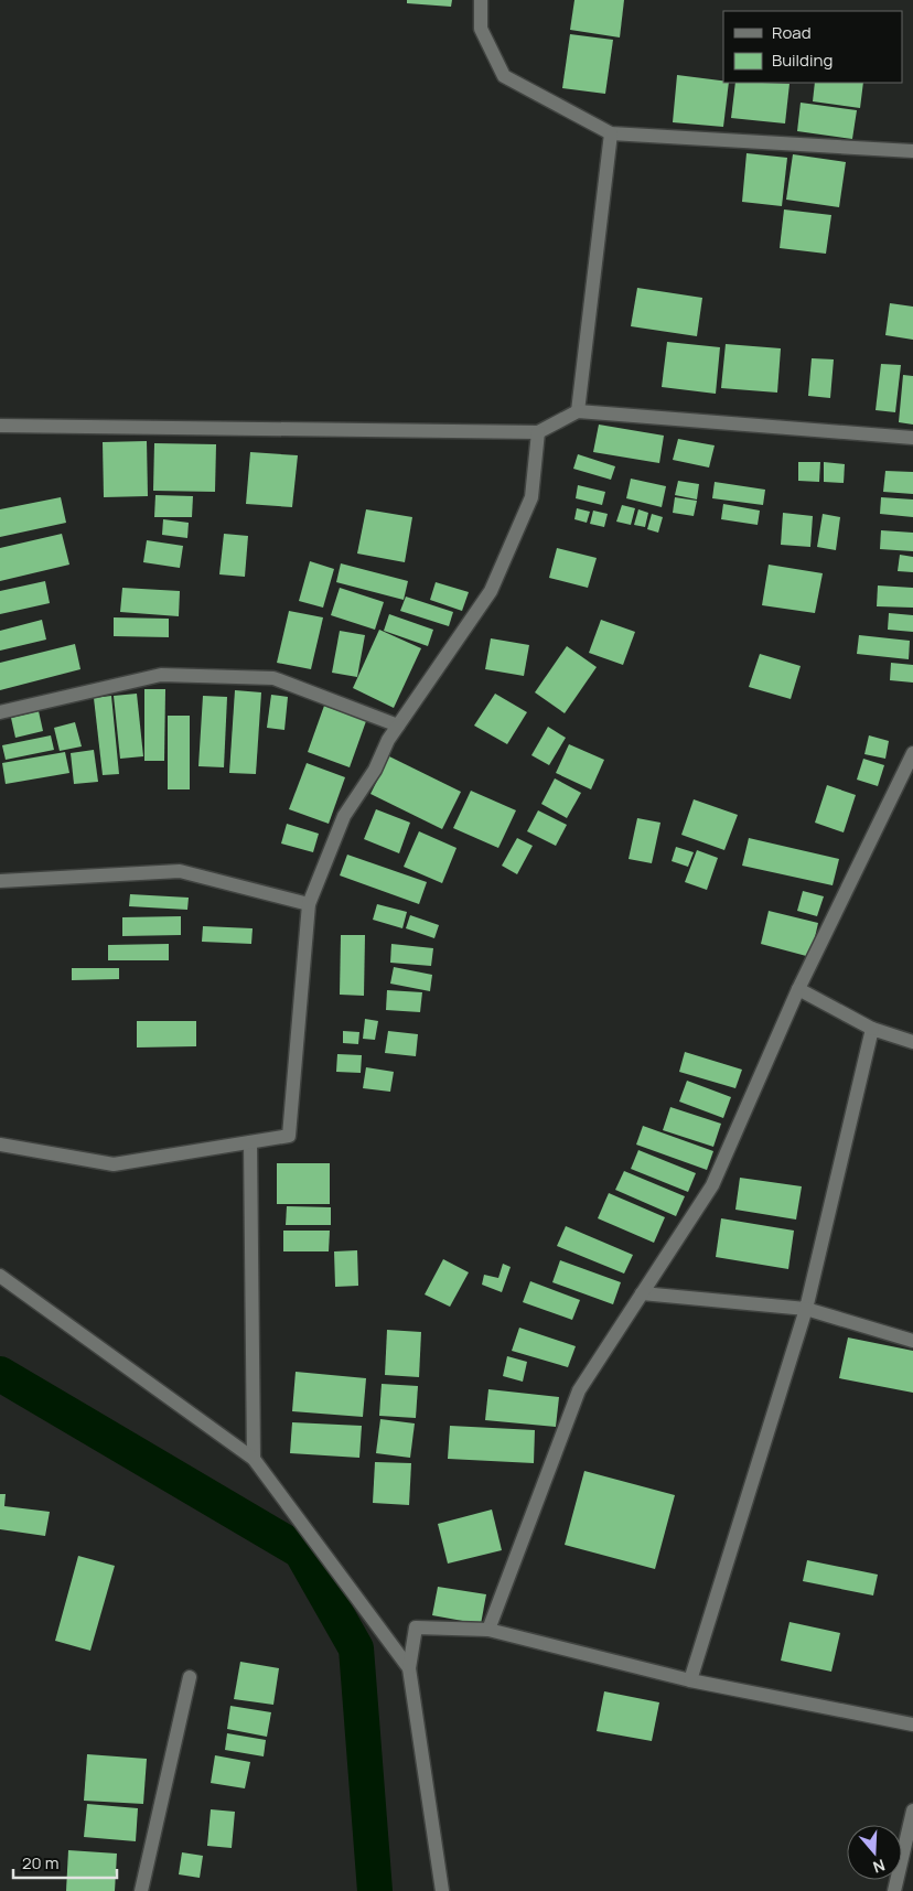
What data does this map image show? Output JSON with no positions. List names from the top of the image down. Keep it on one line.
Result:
{"legend":["Road","Building"],"scale_bar":"20 m","north":"bottom"}
